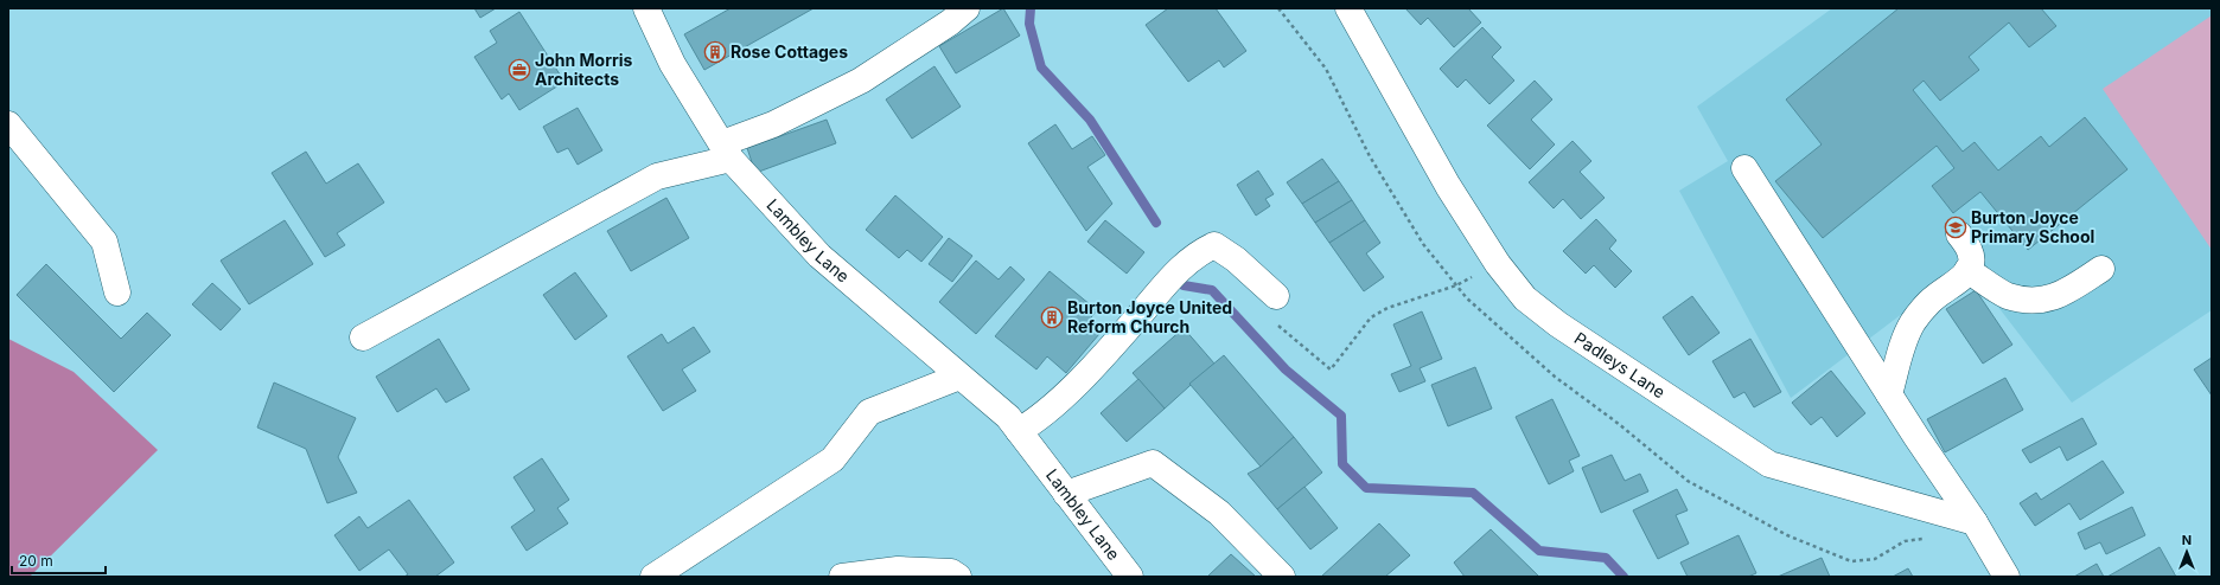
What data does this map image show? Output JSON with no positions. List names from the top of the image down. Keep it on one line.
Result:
{"streets":{"street":["Lambley Lane","Padleys Lane"]},"places":{"building":["Rose Cottages","Burton Joyce United Reform Church"],"office":["John Morris Architects"],"school or university":["Burton Joyce Primary School"]},"scale_bar":"20 m","north":"top"}
